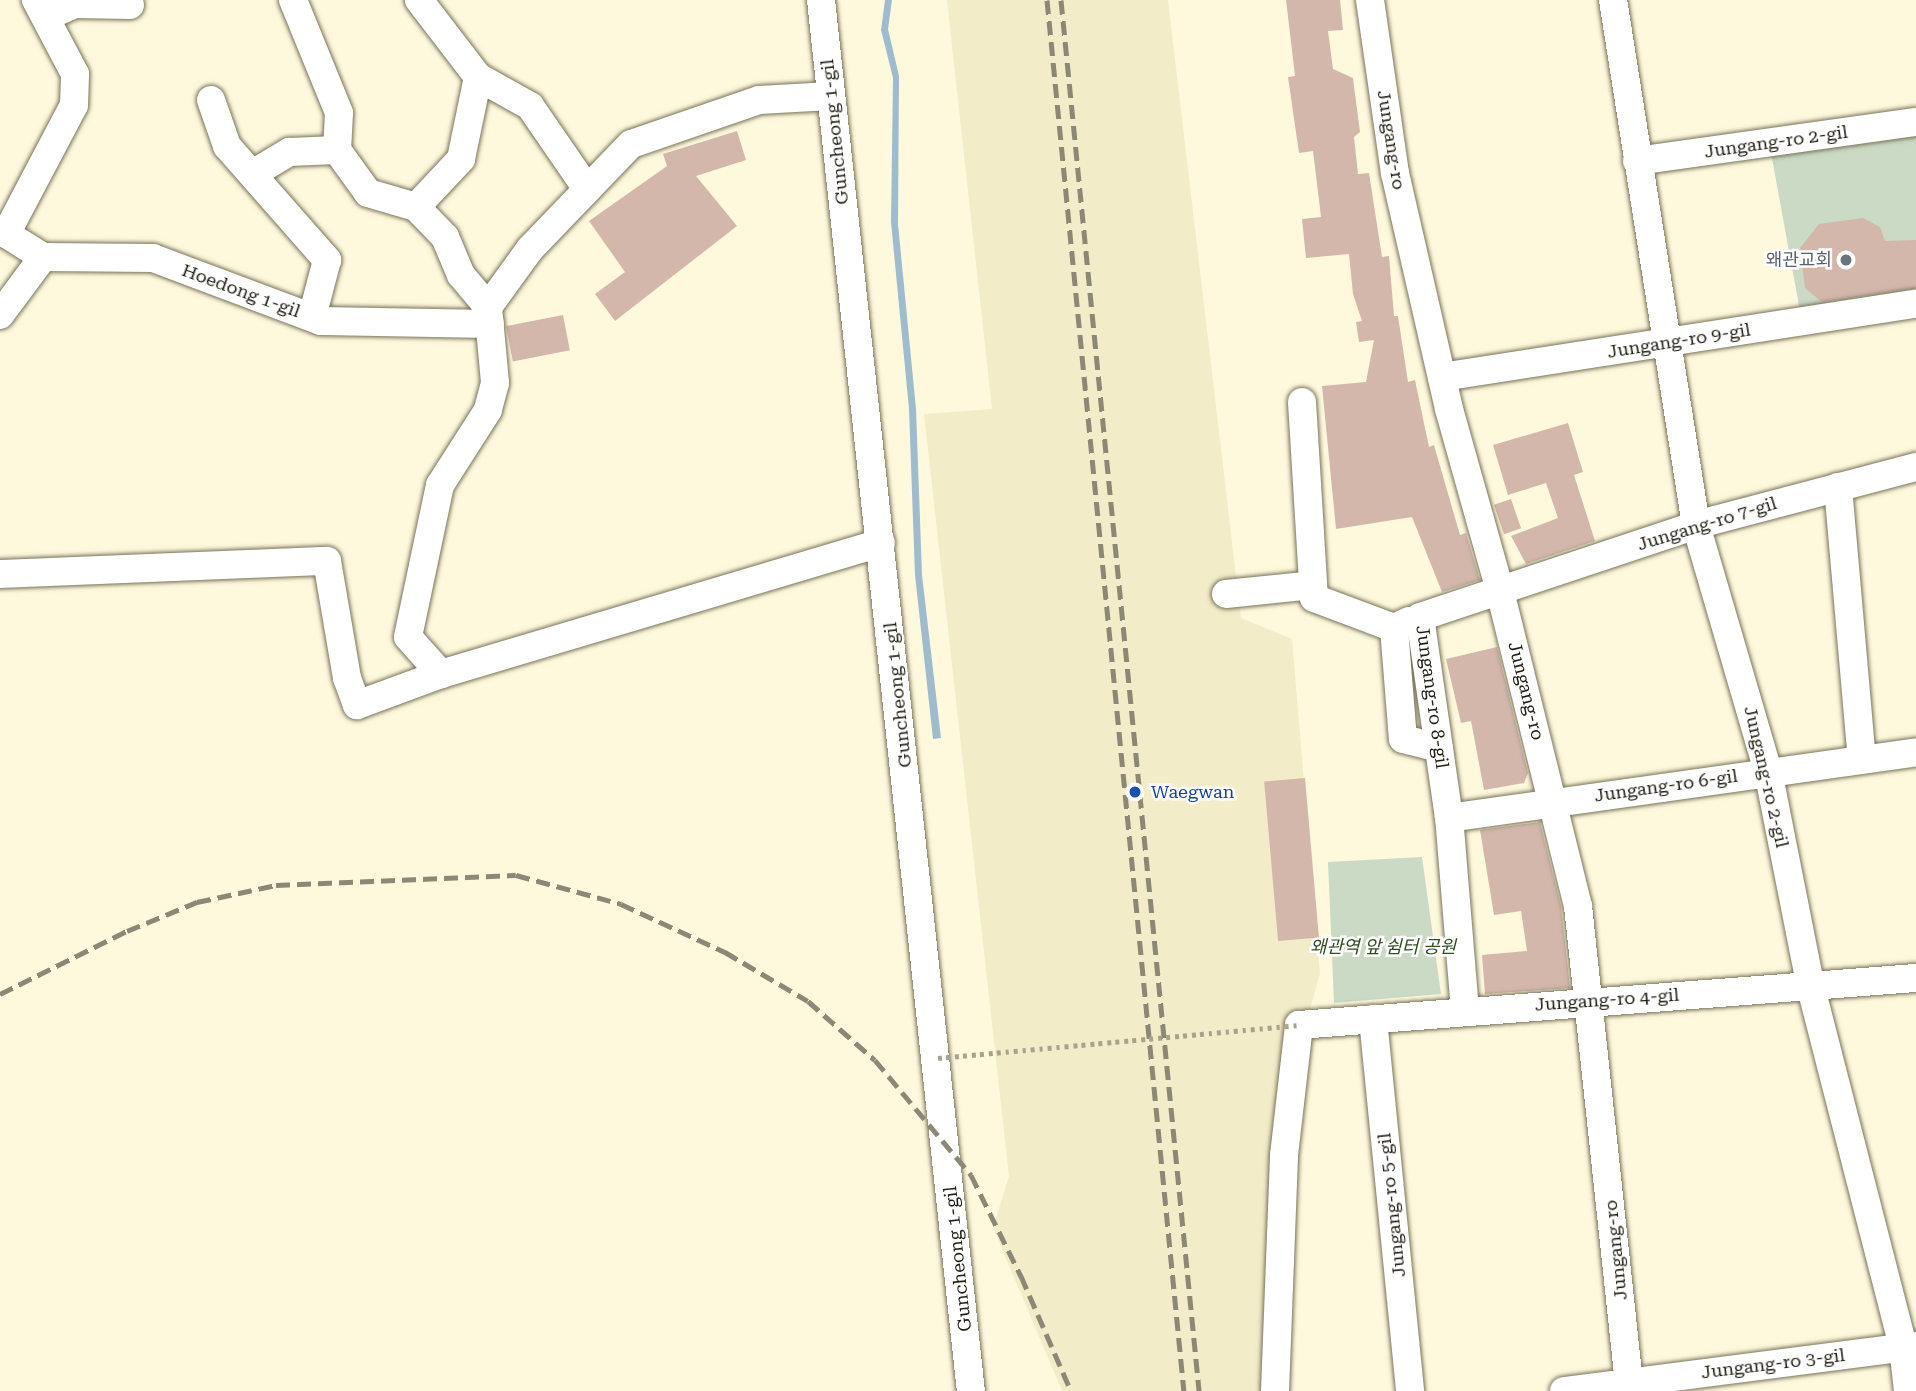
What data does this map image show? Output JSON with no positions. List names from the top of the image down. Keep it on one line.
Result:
{"streets":{"street":["Guncheong 1-gil","Jungang-ro","Jungang-ro 2-gil","Hoedong 1-gil","Jungang-ro 9-gil","Jungang-ro 7-gil","Jungang-ro 8-gil","Jungang-ro 6-gil","Jungang-ro 4-gil","Jungang-ro 5-gil","Jungang-ro 3-gil"]},"crossings":[["Jungang-ro","Jungang-ro 9-gil"],["Jungang-ro","Jungang-ro 7-gil"],["Jungang-ro","Jungang-ro 8-gil"],["Jungang-ro","Jungang-ro 6-gil"],["Jungang-ro","Jungang-ro 4-gil"],["Jungang-ro","Jungang-ro 3-gil"],["Jungang-ro 2-gil","Jungang-ro 9-gil"],["Jungang-ro 2-gil","Jungang-ro 7-gil"],["Jungang-ro 2-gil","Jungang-ro 6-gil"],["Jungang-ro 2-gil","Jungang-ro 4-gil"],["Jungang-ro 2-gil","Jungang-ro 3-gil"],["Jungang-ro 7-gil","Jungang-ro 8-gil"],["Jungang-ro 8-gil","Jungang-ro 6-gil"],["Jungang-ro 8-gil","Jungang-ro 4-gil"],["Jungang-ro 4-gil","Jungang-ro 5-gil"]],"parks":["왜관역 앞 쉼터 공원"],"places":["왜관교회","Waegwan"]}
